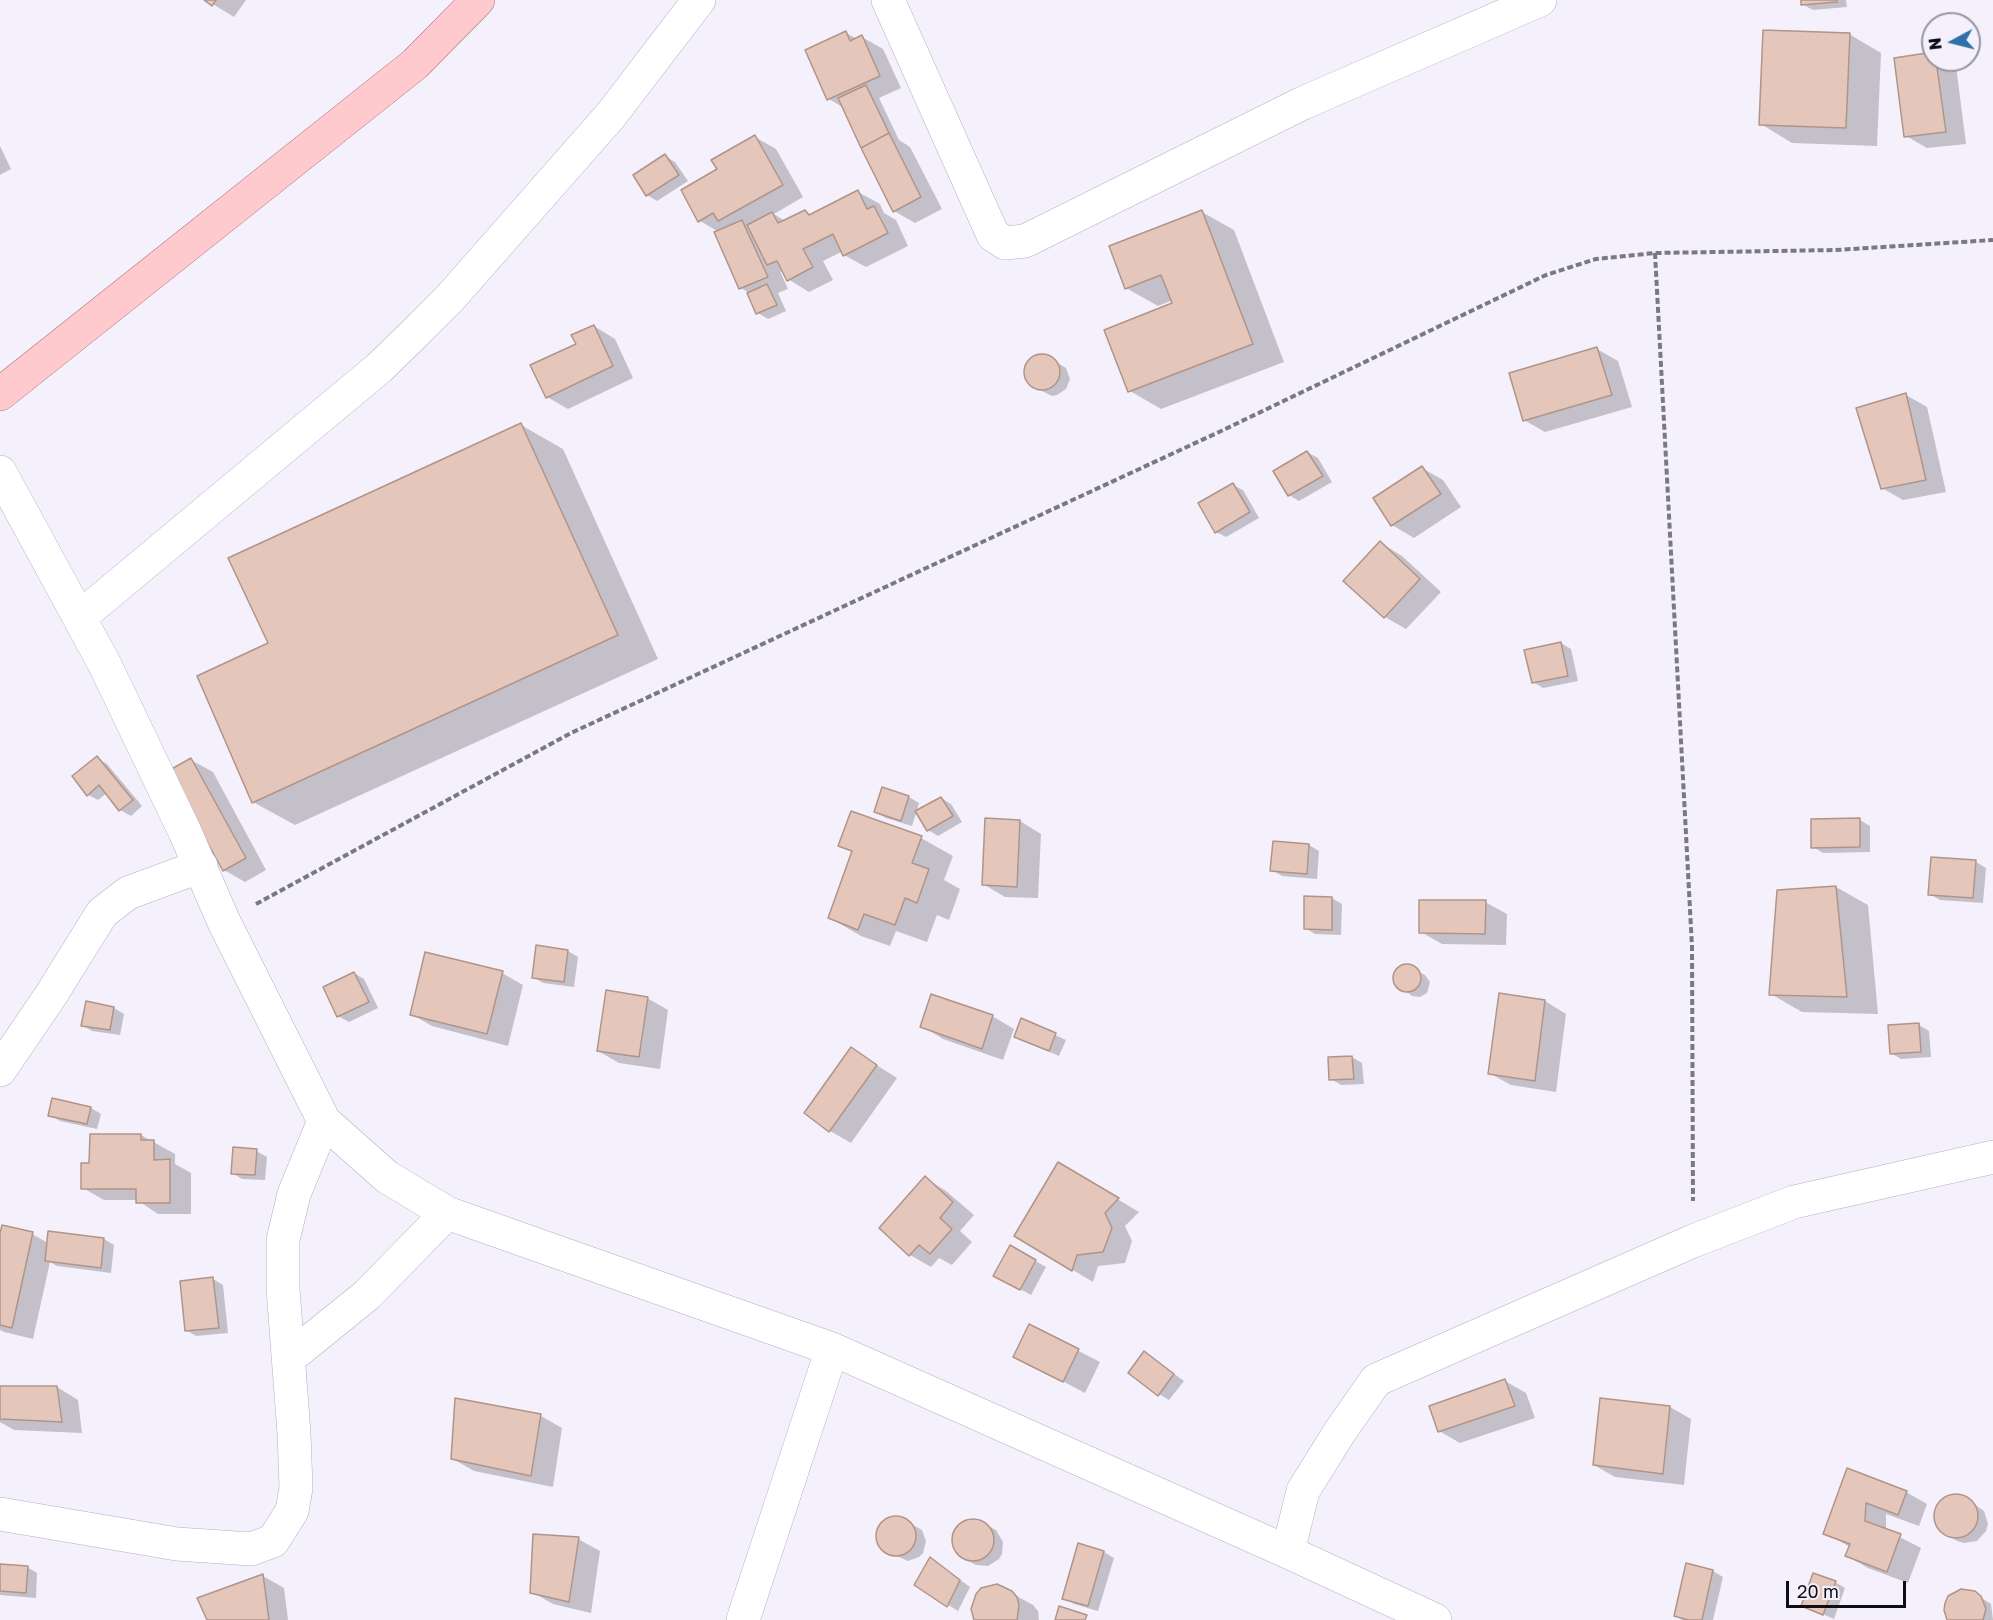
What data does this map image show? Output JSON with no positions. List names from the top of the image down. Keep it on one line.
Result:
{"scale_bar":"20 m","north":"left"}
